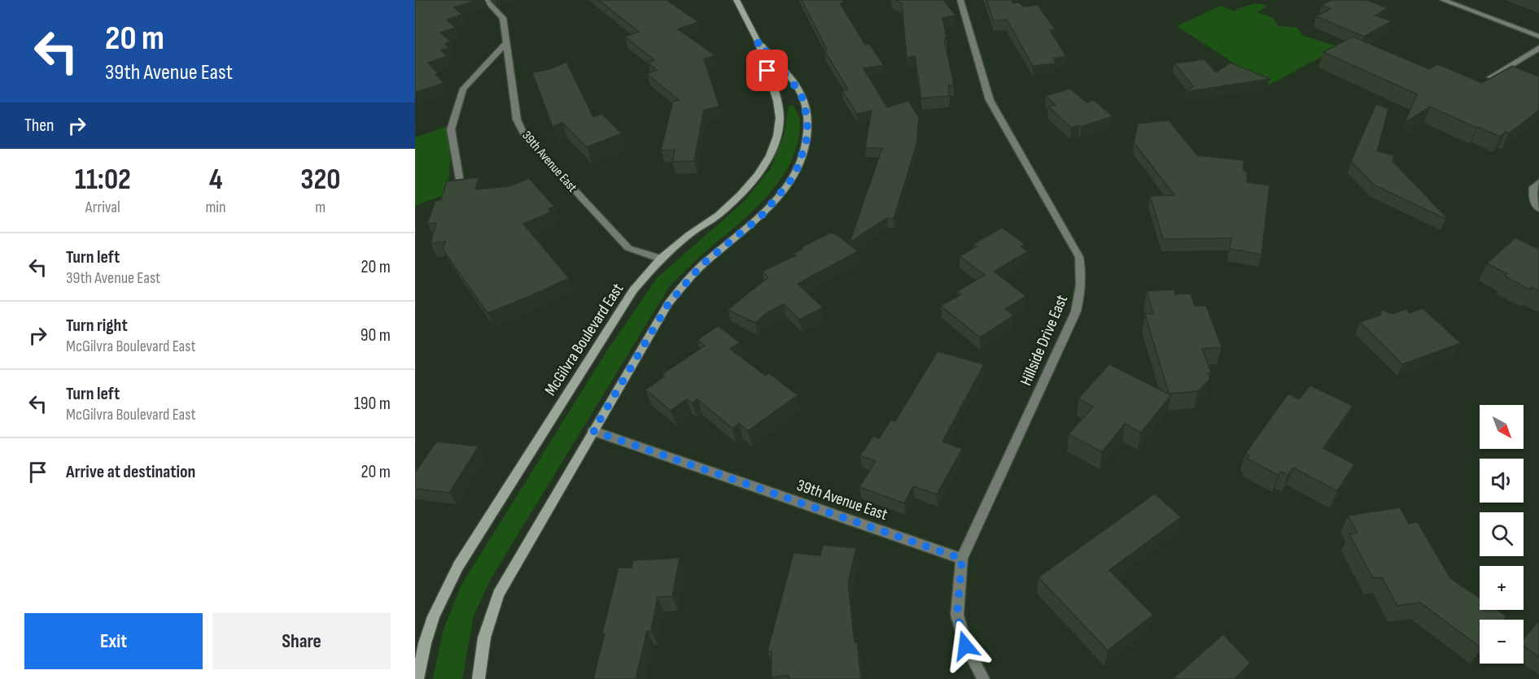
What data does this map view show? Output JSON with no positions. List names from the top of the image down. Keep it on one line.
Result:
{"streets":{"street":["39th Avenue East","McGilvra Boulevard East","Hillside Drive East"]},"crossings":[["39th Avenue East","McGilvra Boulevard East"],["39th Avenue East","Hillside Drive East"]],"north":"bottom right","page":{"turn":["20 m","39th Avenue East"],"then":"Then","eta":["11:02","Arrival","4","min","320","m"],"list":[{"name":"Turn left","note":"39th Avenue East","value":"20 m"},{"name":"Turn right","note":"McGilvra Boulevard East","value":"90 m"},{"name":"Turn left","note":"McGilvra Boulevard East","value":"190 m"},{"name":"Arrive at destination","value":"20 m"}],"map_buttons":["+","−"],"buttons":["Exit","Share"]}}
